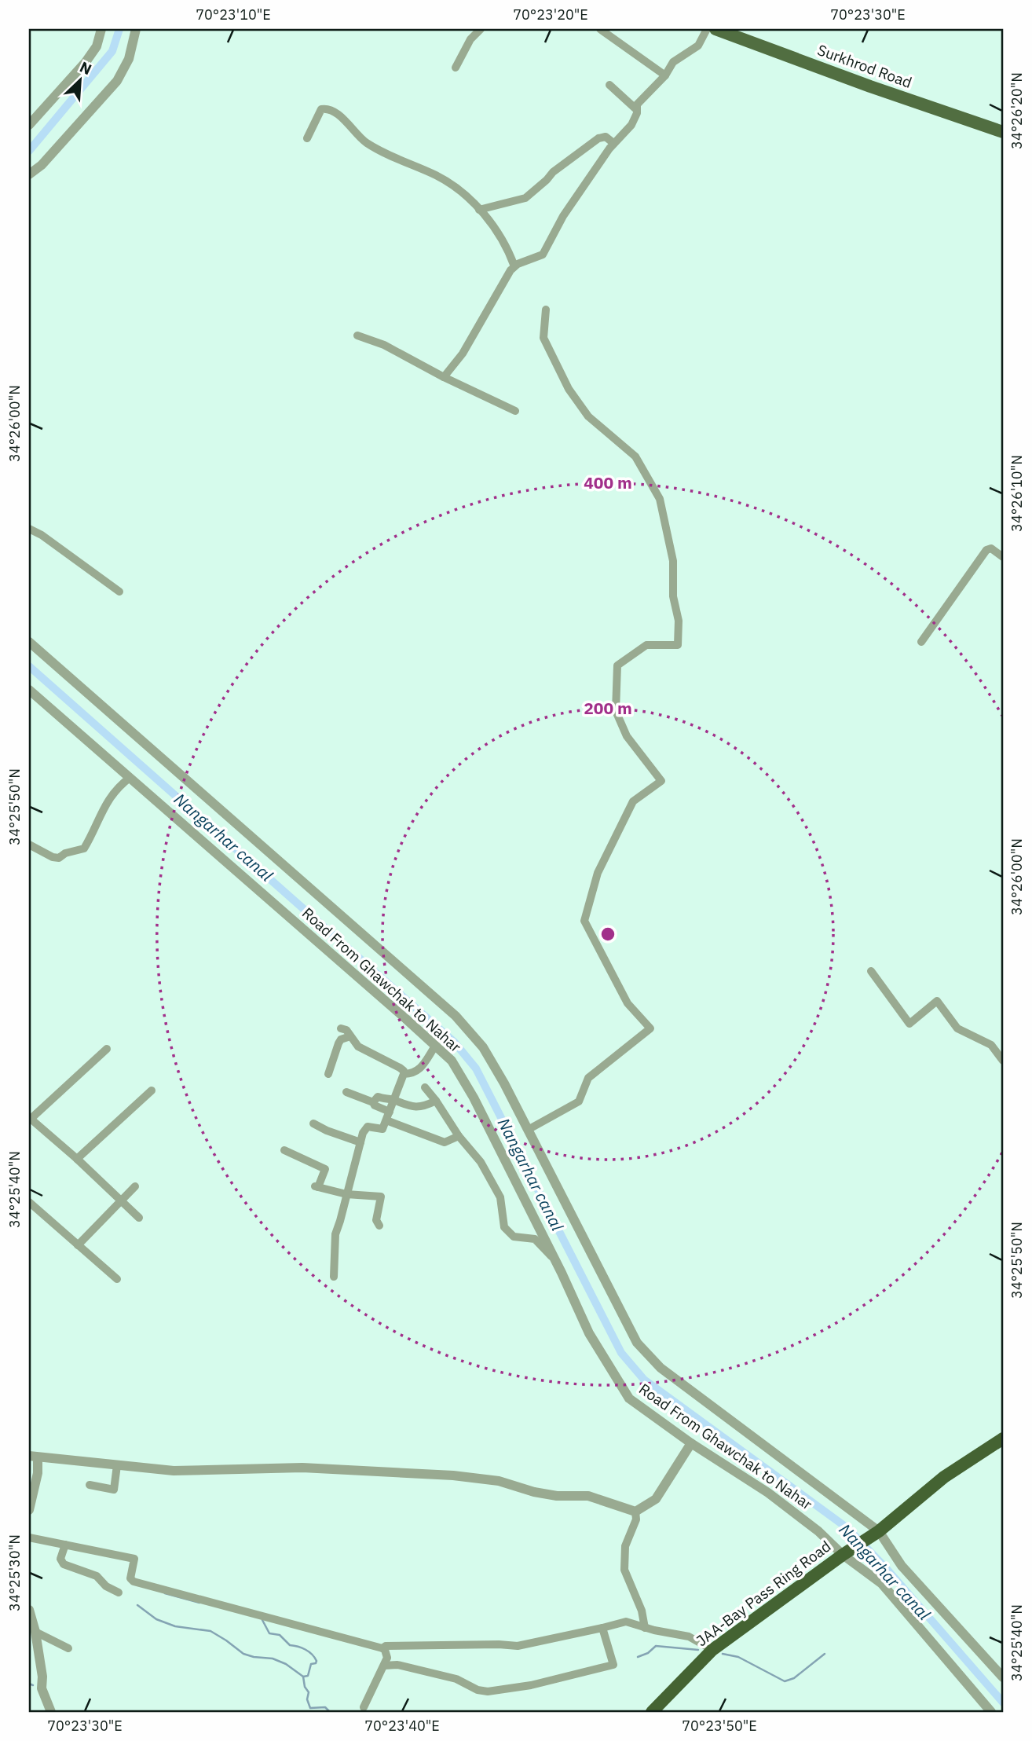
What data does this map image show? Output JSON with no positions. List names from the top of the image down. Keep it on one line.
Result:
{"streets":{"highway":["JAA-Bay Pass Ring Road"],"main road":["Surkhrod Road"],"street":["Road From Ghawchak to Nahar"]},"crossings":[["Road From Ghawchak to Nahar","JAA-Bay Pass Ring Road"]],"water":["Nangarhar canal"],"north":"top right","coordinates":["70°23'10\"E","70°23'20\"E","70°23'30\"E","34°26'20\"N","34°26'00\"N","34°26'10\"N","34°25'50\"N","34°25'40\"N","34°25'30\"N","70°23'40\"E","70°23'50\"E"],"rings":["400 m","200 m"]}
